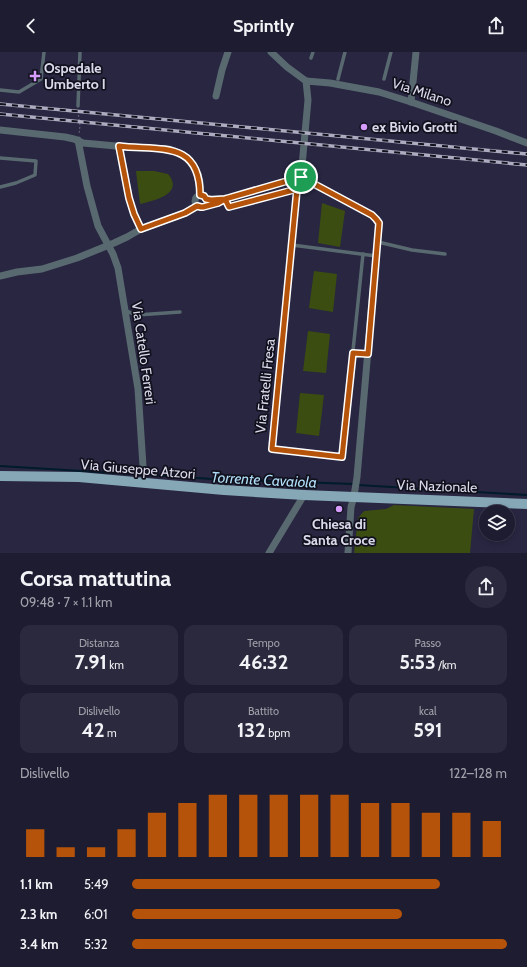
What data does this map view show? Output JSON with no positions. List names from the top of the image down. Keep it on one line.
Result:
{"streets":{"main road":["Via Giuseppe Atzori","Via Nazionale"],"street":["Via Milano","Via Catello Ferreri"],"lane":["Via Fratelli Fresa"]},"crossings":[["Via Giuseppe Atzori","Via Nazionale"]],"water":["Torrente Cavaiola"],"places":{"health":["Ospedale Umberto I"],"other":["ex Bivio Grotti","Chiesa di Santa Croce"]},"page":{"header":"Sprintly","heading":["Corsa mattutina","09:48 · 7 × 1.1 km"],"stats":[["Distanza","7.91 km"],["Tempo","46:32"],["Passo","5:53 /km"],["Dislivello","42 m"],["Battito","132 bpm"],["kcal","591"]],"chart":["Dislivello","122–128 m"],"list":[{"name":"1.1 km","note":"5:49"},{"name":"2.3 km","note":"6:01"},{"name":"3.4 km","note":"5:32"}]}}
